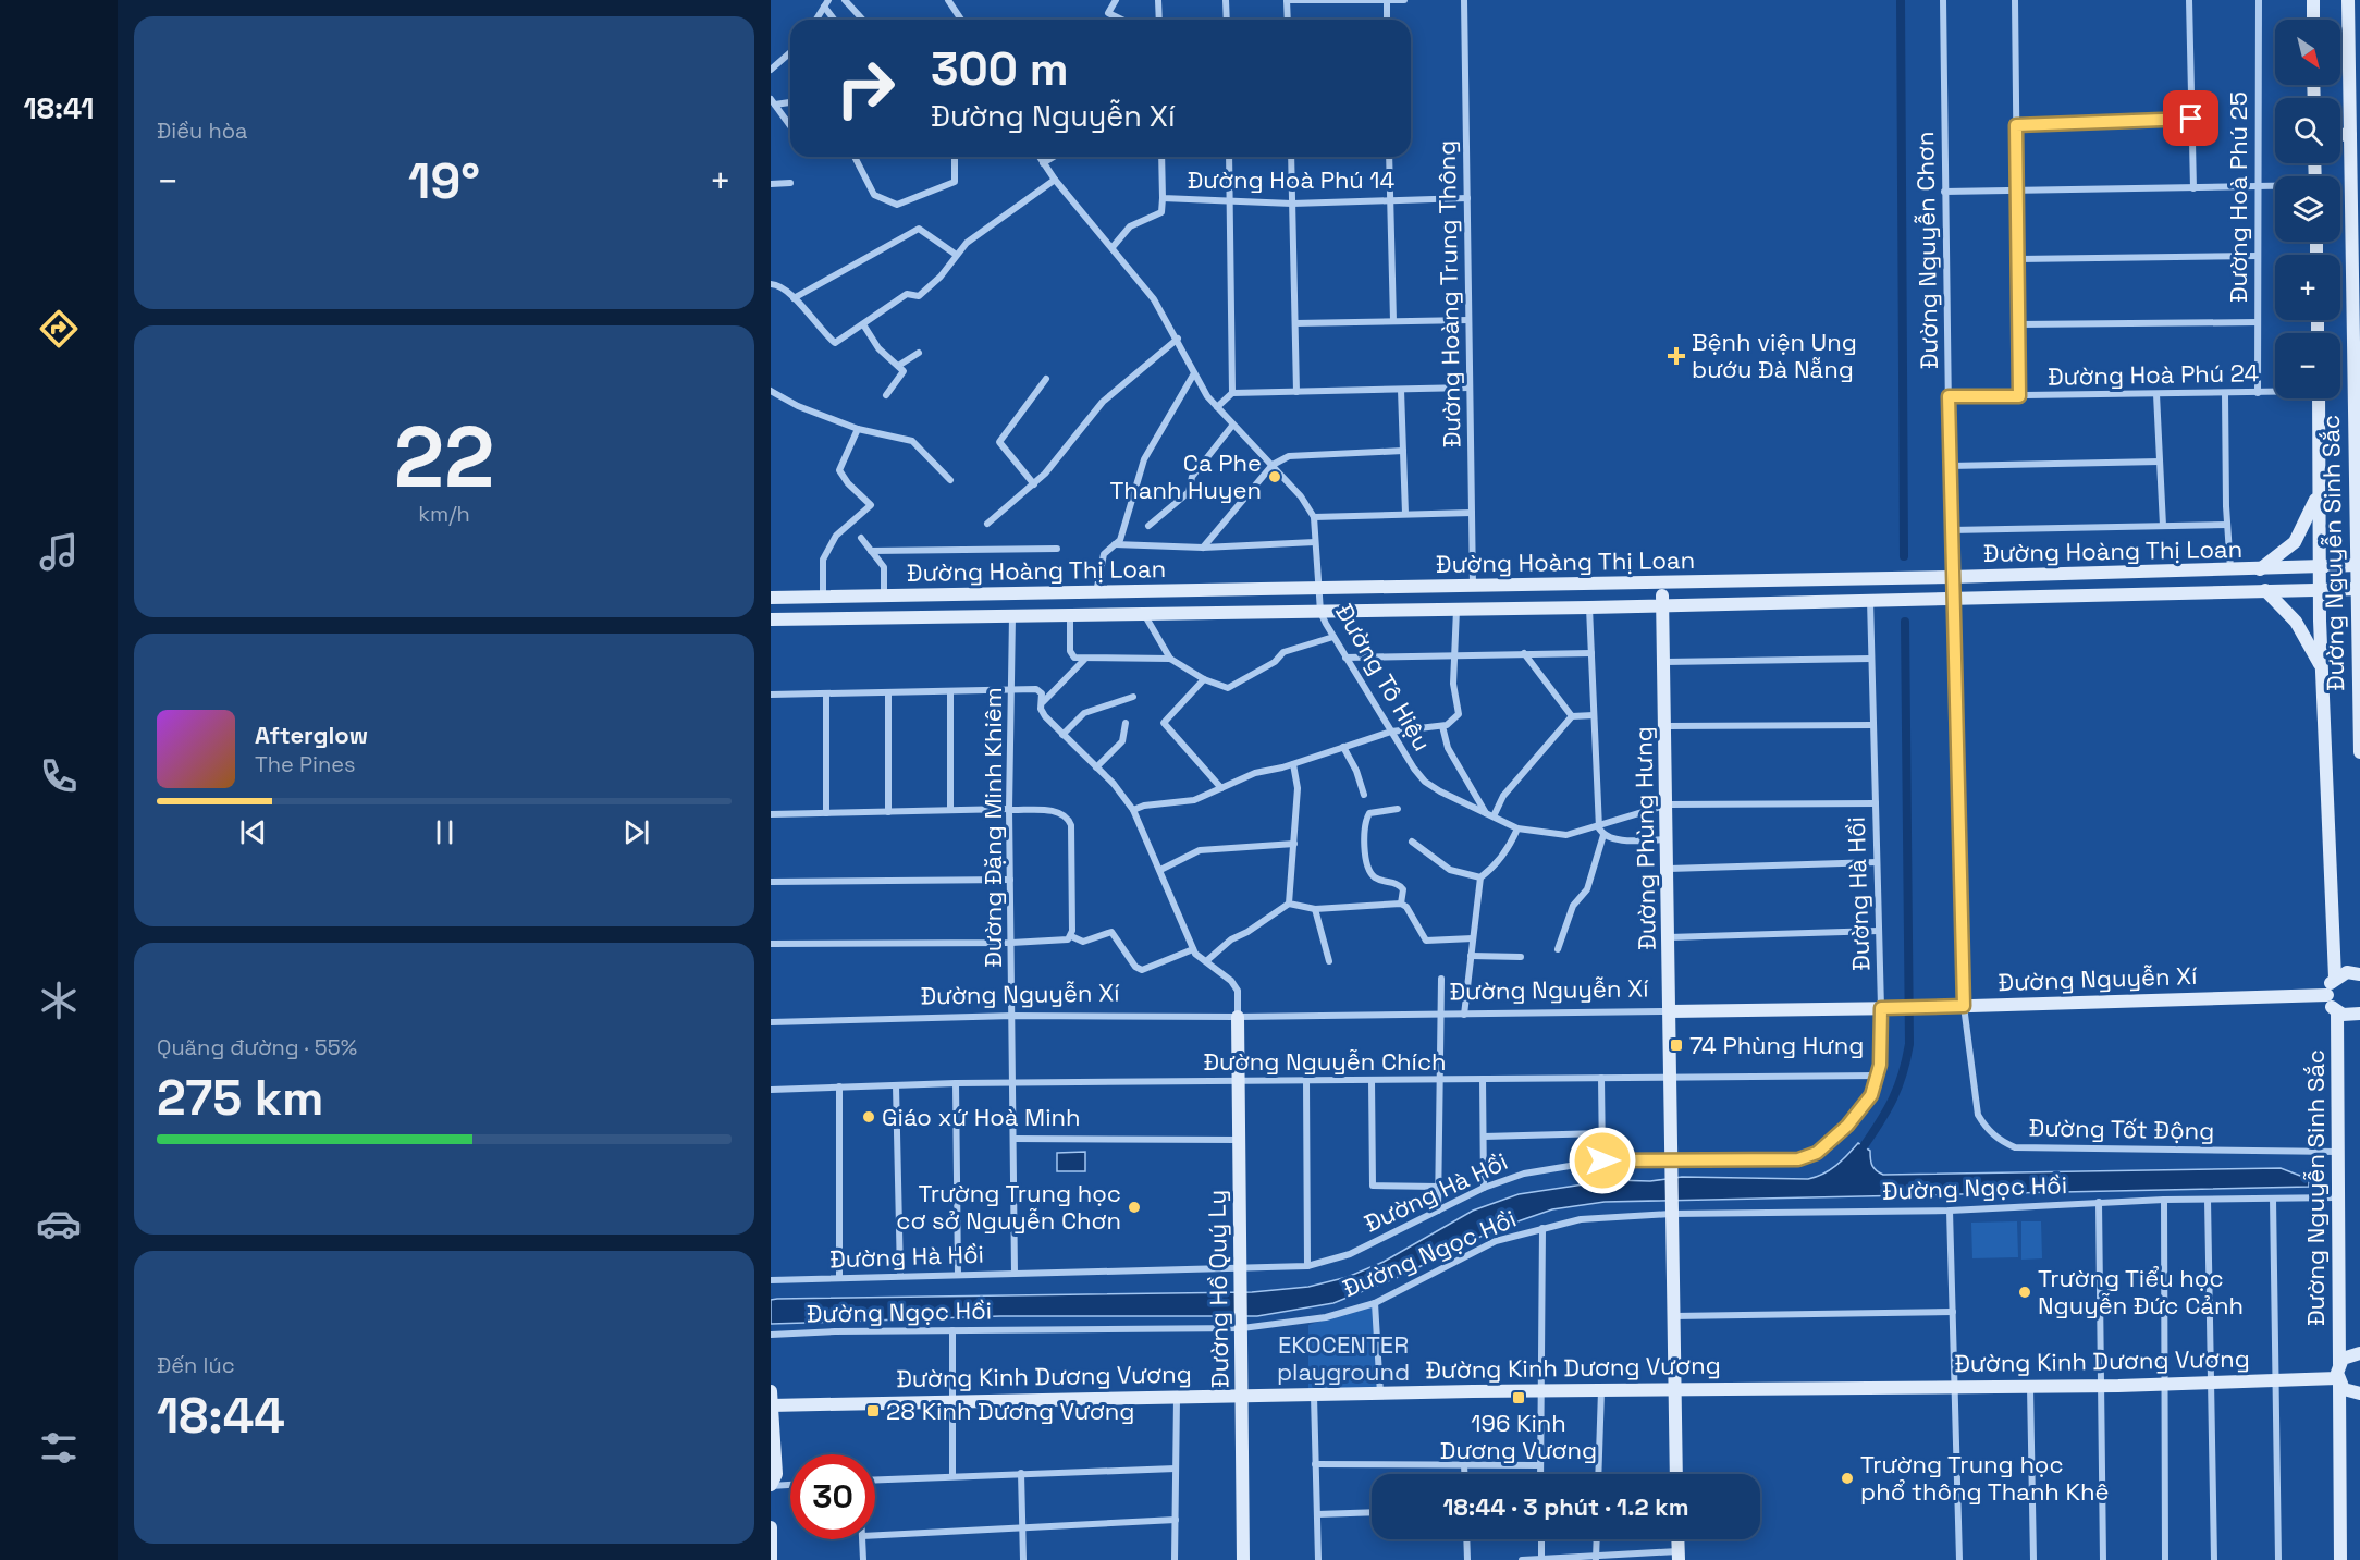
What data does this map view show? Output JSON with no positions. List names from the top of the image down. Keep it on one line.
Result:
{"streets":{"main road":["Đường Hoàng Thị Loan","Đường Nguyễn Sinh Sắc","Đường Phùng Hưng","Đường Nguyễn Xí","Đường Hồ Quý Ly","Đường Kinh Dương Vương"],"street":["Đường Hoà Phú 14","Đường Hoà Phú 25","Đường Nguyễn Chơn","Đường Hoàng Trung Thông","Đường Hoà Phú 24","Đường Tô Hiệu","Đường Đặng Minh Khiêm","Đường Hà Hồi","Đường Nguyễn Chích","Đường Tốt Động","Đường Ngọc Hồi"]},"crossings":[["Đường Hoà Phú 14","Đường Hoàng Trung Thông"],["Đường Hoà Phú 25","Đường Hoà Phú 24"],["Đường Nguyễn Chơn","Đường Hoà Phú 24"],["Đường Nguyễn Chơn","Đường Hoàng Thị Loan"],["Đường Nguyễn Chơn","Đường Tốt Động"],["Đường Hoàng Trung Thông","Đường Hoàng Thị Loan"],["Đường Hoàng Thị Loan","Đường Nguyễn Sinh Sắc"],["Đường Hoàng Thị Loan","Đường Tô Hiệu"],["Đường Hoàng Thị Loan","Đường Đặng Minh Khiêm"],["Đường Hoàng Thị Loan","Đường Phùng Hưng"],["Đường Hoàng Thị Loan","Đường Hà Hồi"],["Đường Hoàng Thị Loan","Đường Tốt Động"],["Đường Nguyễn Sinh Sắc","Đường Tốt Động"],["Đường Nguyễn Sinh Sắc","Đường Ngọc Hồi"],["Đường Nguyễn Sinh Sắc","Đường Kinh Dương Vương"],["Đường Tô Hiệu","Đường Phùng Hưng"],["Đường Tô Hiệu","Đường Hà Hồi"],["Đường Đặng Minh Khiêm","Đường Hà Hồi"],["Đường Đặng Minh Khiêm","Đường Nguyễn Xí"],["Đường Đặng Minh Khiêm","Đường Nguyễn Chích"],["Đường Phùng Hưng","Đường Hà Hồi"],["Đường Phùng Hưng","Đường Nguyễn Xí"],["Đường Phùng Hưng","Đường Nguyễn Chích"],["Đường Phùng Hưng","Đường Ngọc Hồi"],["Đường Phùng Hưng","Đường Kinh Dương Vương"],["Đường Hà Hồi","Đường Nguyễn Xí"],["Đường Hà Hồi","Đường Nguyễn Chích"],["Đường Hà Hồi","Đường Hồ Quý Ly"],["Đường Nguyễn Xí","Đường Tốt Động"],["Đường Nguyễn Xí","Đường Hồ Quý Ly"],["Đường Nguyễn Chích","Đường Hồ Quý Ly"],["Đường Ngọc Hồi","Đường Hồ Quý Ly"],["Đường Hồ Quý Ly","Đường Kinh Dương Vương"]],"parks":["EKOCENTER playground"],"places":{"health":["Bệnh viện Ung bướu Đà Nẵng"],"other":["Ca Phe Thanh Huyen","Giáo xứ Hoà Minh","Trường Trung học cơ sở Nguyễn Chơn","Trường Tiểu học Nguyễn Đức Cảnh","Trường Trung học phổ thông Thanh Khê"],"transit":["74 Phùng Hưng","196 Kinh Dương Vương","28 Kinh Dương Vương"]},"north":"bottom right","page":{"tabs":"18:41","tile":["Điều hòa",["22","km/h"],["Quãng đường · 55%","275 km"],["Đến lúc","18:44"]],"map_buttons":["+","−"],"turn":["300 m","Đường Nguyễn Xí"],"heat":["−","19°","+"],"song":["Afterglow","The Pines"],"limit":"30","trip":"18:44 · 3 phút · 1.2 km"}}
